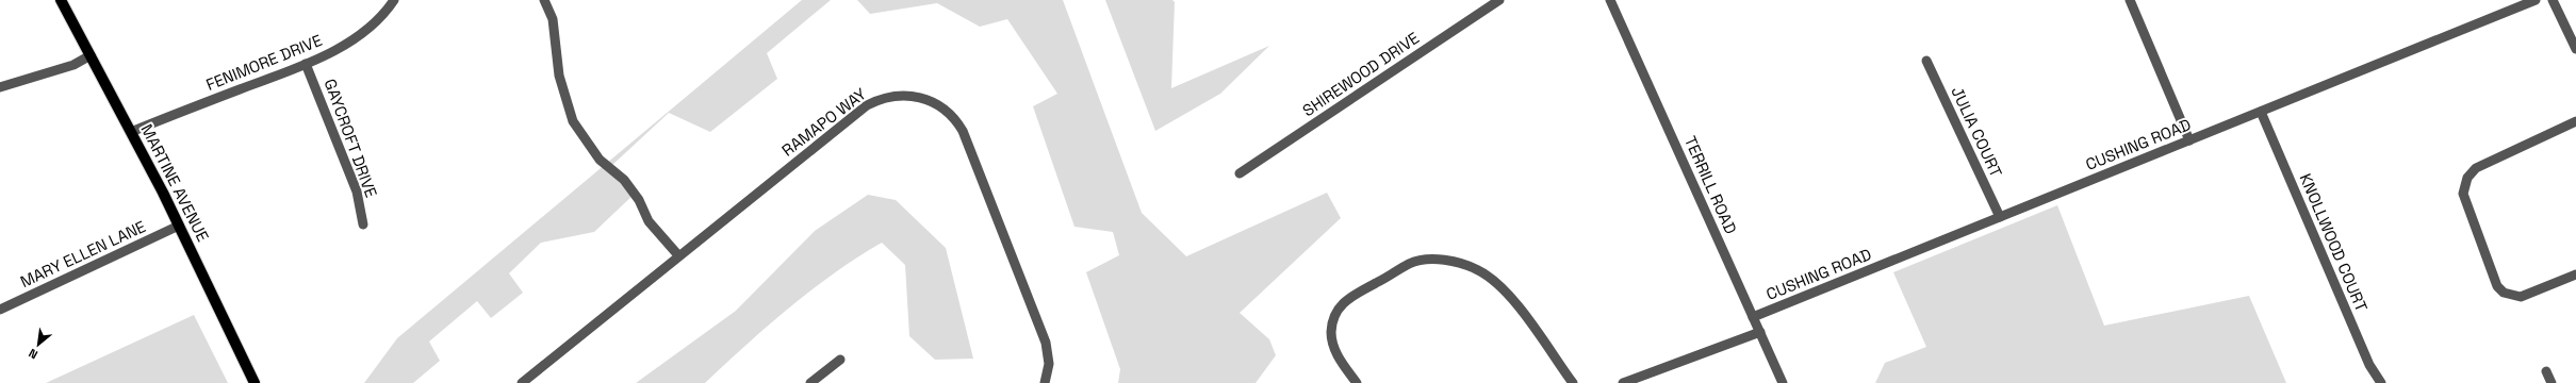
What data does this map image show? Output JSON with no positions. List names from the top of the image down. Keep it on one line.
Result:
{"streets":{"main road":["MARTINE AVENUE"],"street":["FENIMORE DRIVE","SHIREWOOD DRIVE","RAMAPO WAY","JULIA COURT","GAYCROFT DRIVE","CUSHING ROAD","TERRILL ROAD","KNOLLWOOD COURT","MARY ELLEN LANE"]},"crossings":[["FENIMORE DRIVE","GAYCROFT DRIVE"],["FENIMORE DRIVE","MARTINE AVENUE"],["JULIA COURT","CUSHING ROAD"],["CUSHING ROAD","TERRILL ROAD"],["CUSHING ROAD","KNOLLWOOD COURT"],["MARTINE AVENUE","MARY ELLEN LANE"]],"north":"bottom left"}
